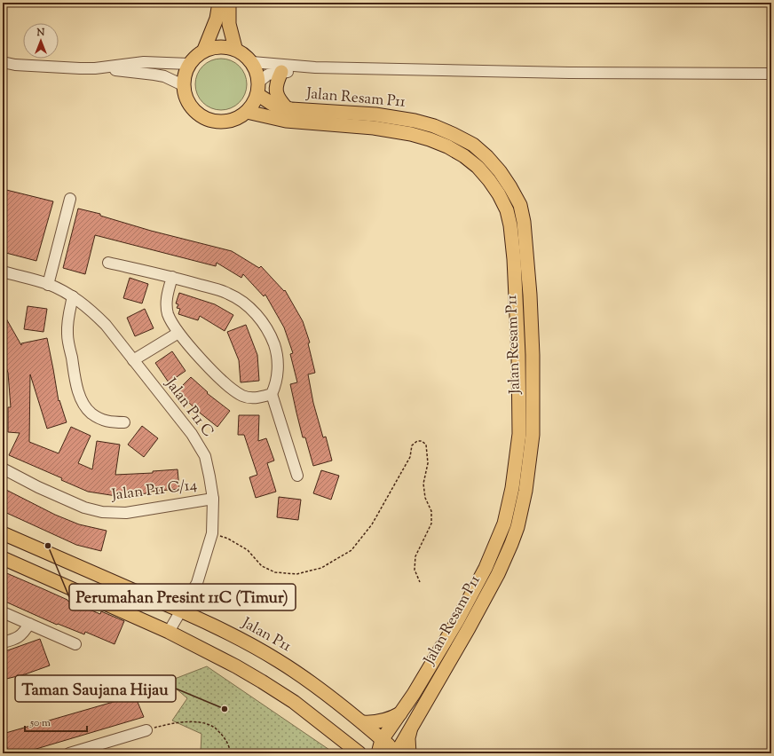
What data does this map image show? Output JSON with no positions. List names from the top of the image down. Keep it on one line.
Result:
{"streets":{"main road":["Jalan Resam P11","Jalan P11"],"street":["Jalan P11 C","Jalan P11 C/14"]},"crossings":[["Jalan Resam P11","Jalan P11"],["Jalan P11 C","Jalan P11 C/14"],["Jalan P11 C","Jalan P11"]],"places":["Perumahan Presint 11C (Timur)","Taman Saujana Hijau"],"scale_bar":"50 m","north":"top"}
